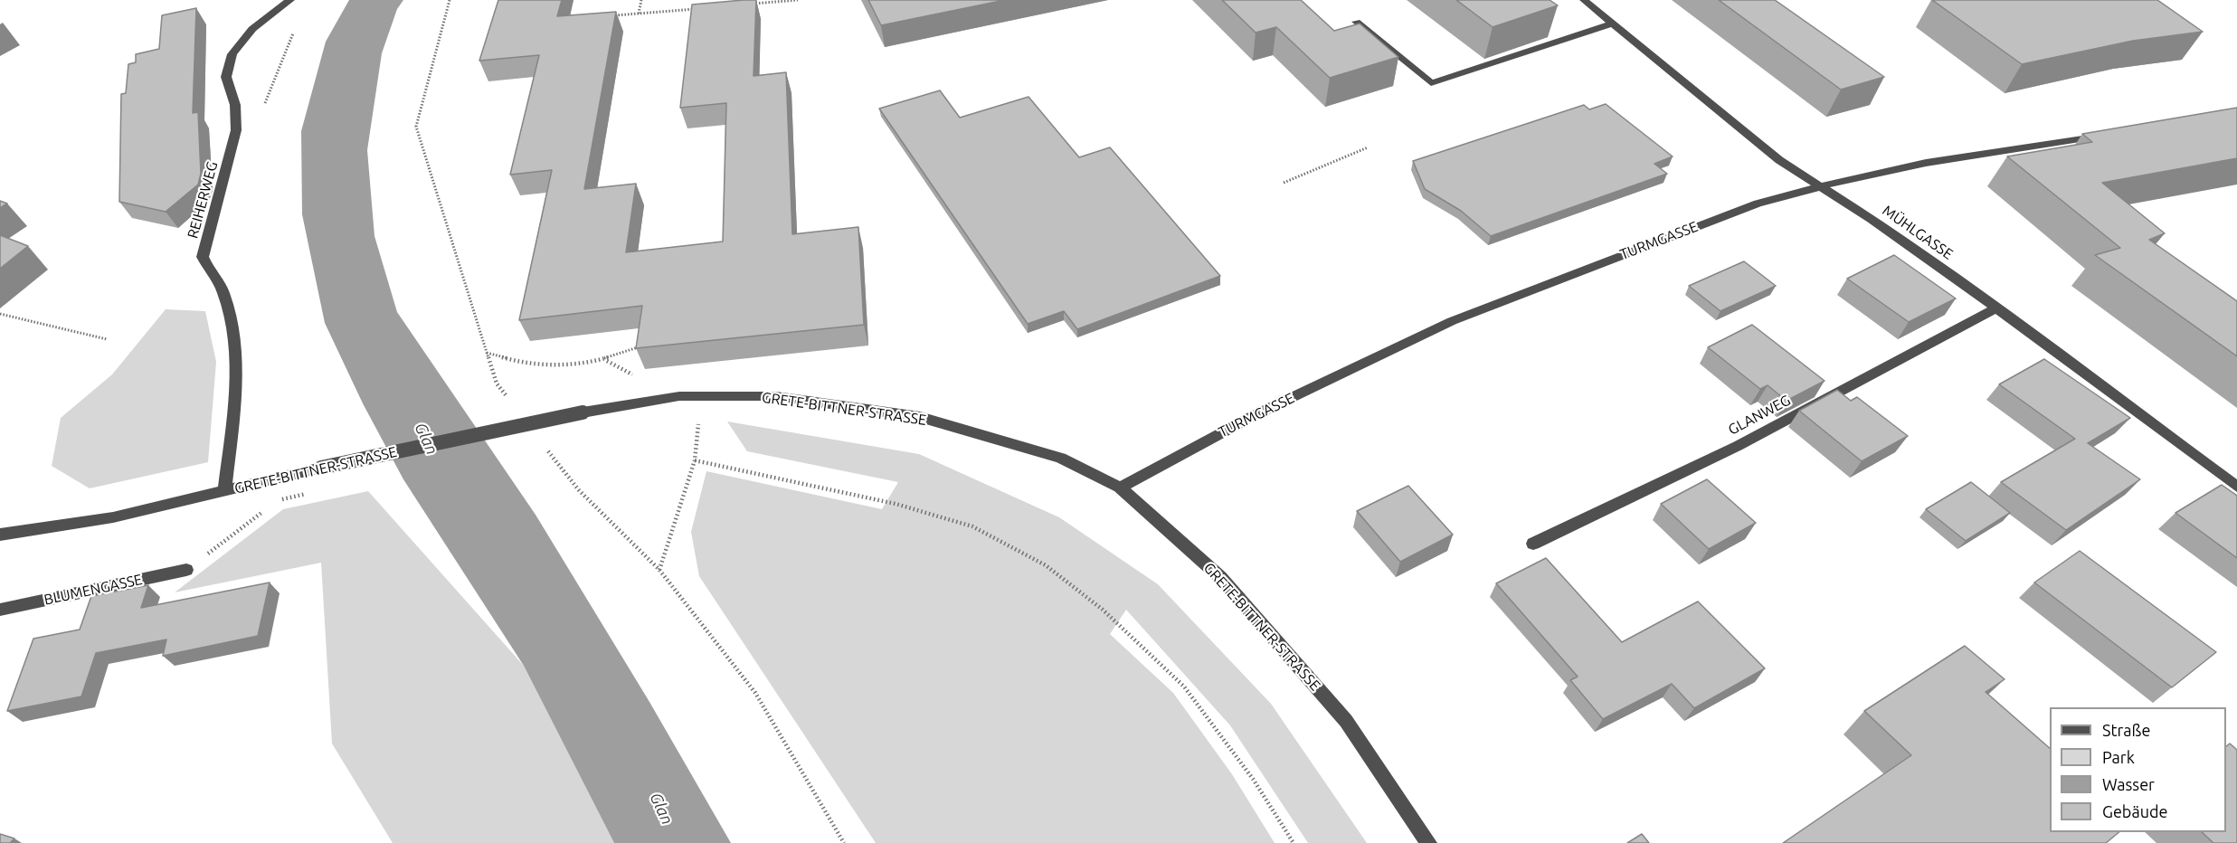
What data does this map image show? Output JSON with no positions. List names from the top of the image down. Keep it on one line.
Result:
{"streets":{"street":["REIHERWEG","MÜHLGASSE","TURMGASSE","GRETE-BITTNER-STRASSE","GLANWEG","BLUMENGASSE"]},"crossings":[["REIHERWEG","GRETE-BITTNER-STRASSE"],["MÜHLGASSE","TURMGASSE"],["MÜHLGASSE","GLANWEG"],["TURMGASSE","GRETE-BITTNER-STRASSE"]],"water":["Glan"],"legend":["Straße","Park","Wasser","Gebäude"]}
